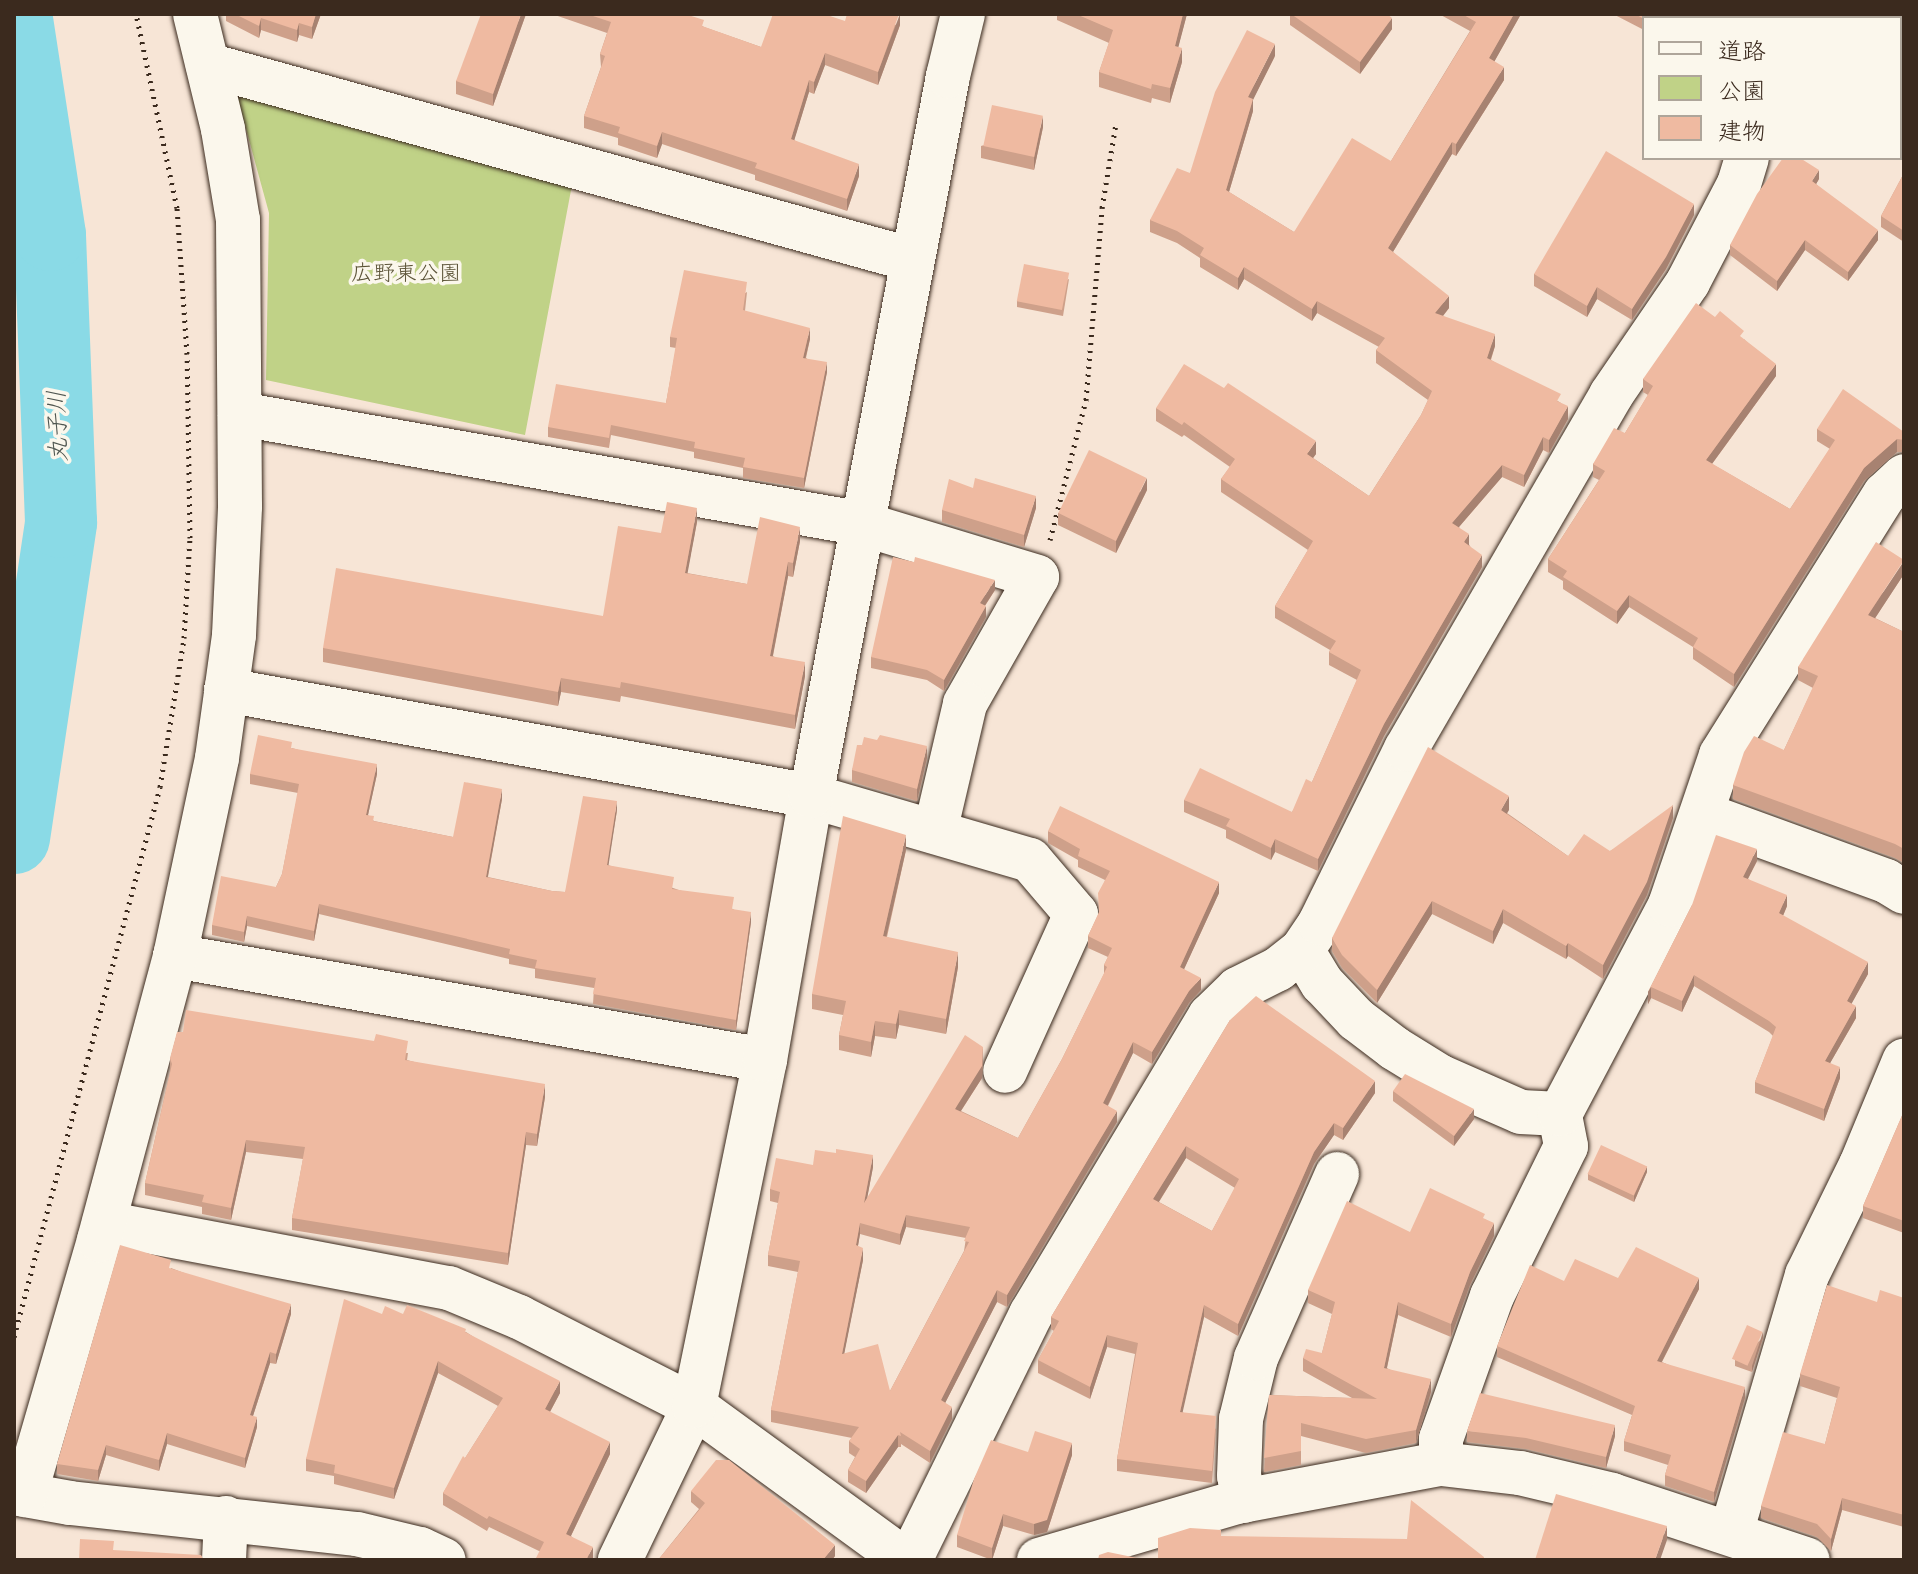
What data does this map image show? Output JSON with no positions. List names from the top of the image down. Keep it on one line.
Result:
{"water":["丸子川"],"parks":["広野東公園"],"legend":["道路","公園","建物"]}
